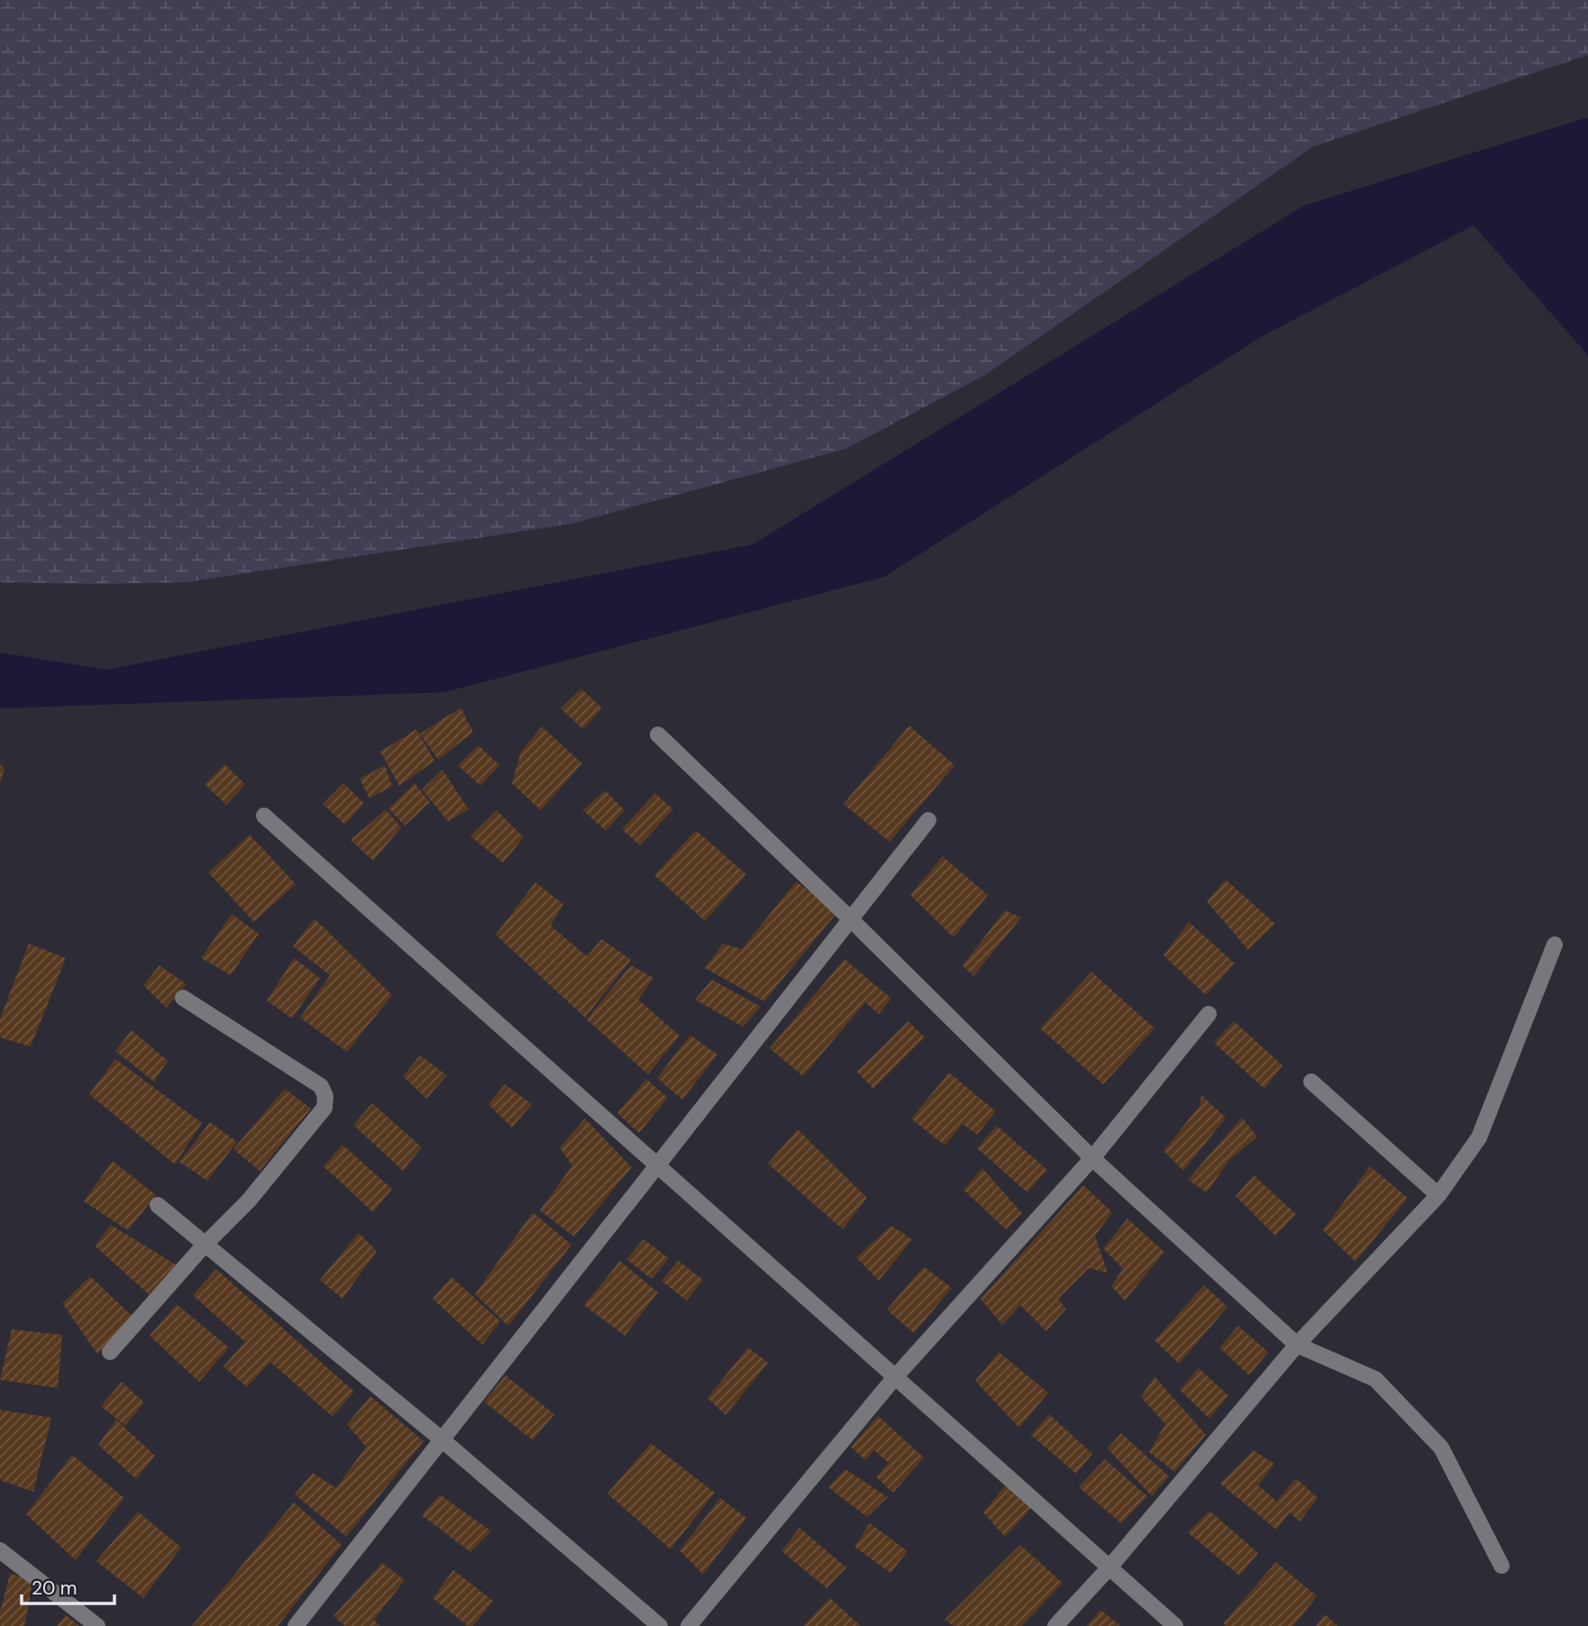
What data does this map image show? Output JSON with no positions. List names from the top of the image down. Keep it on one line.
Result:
{"scale_bar":"20 m"}
